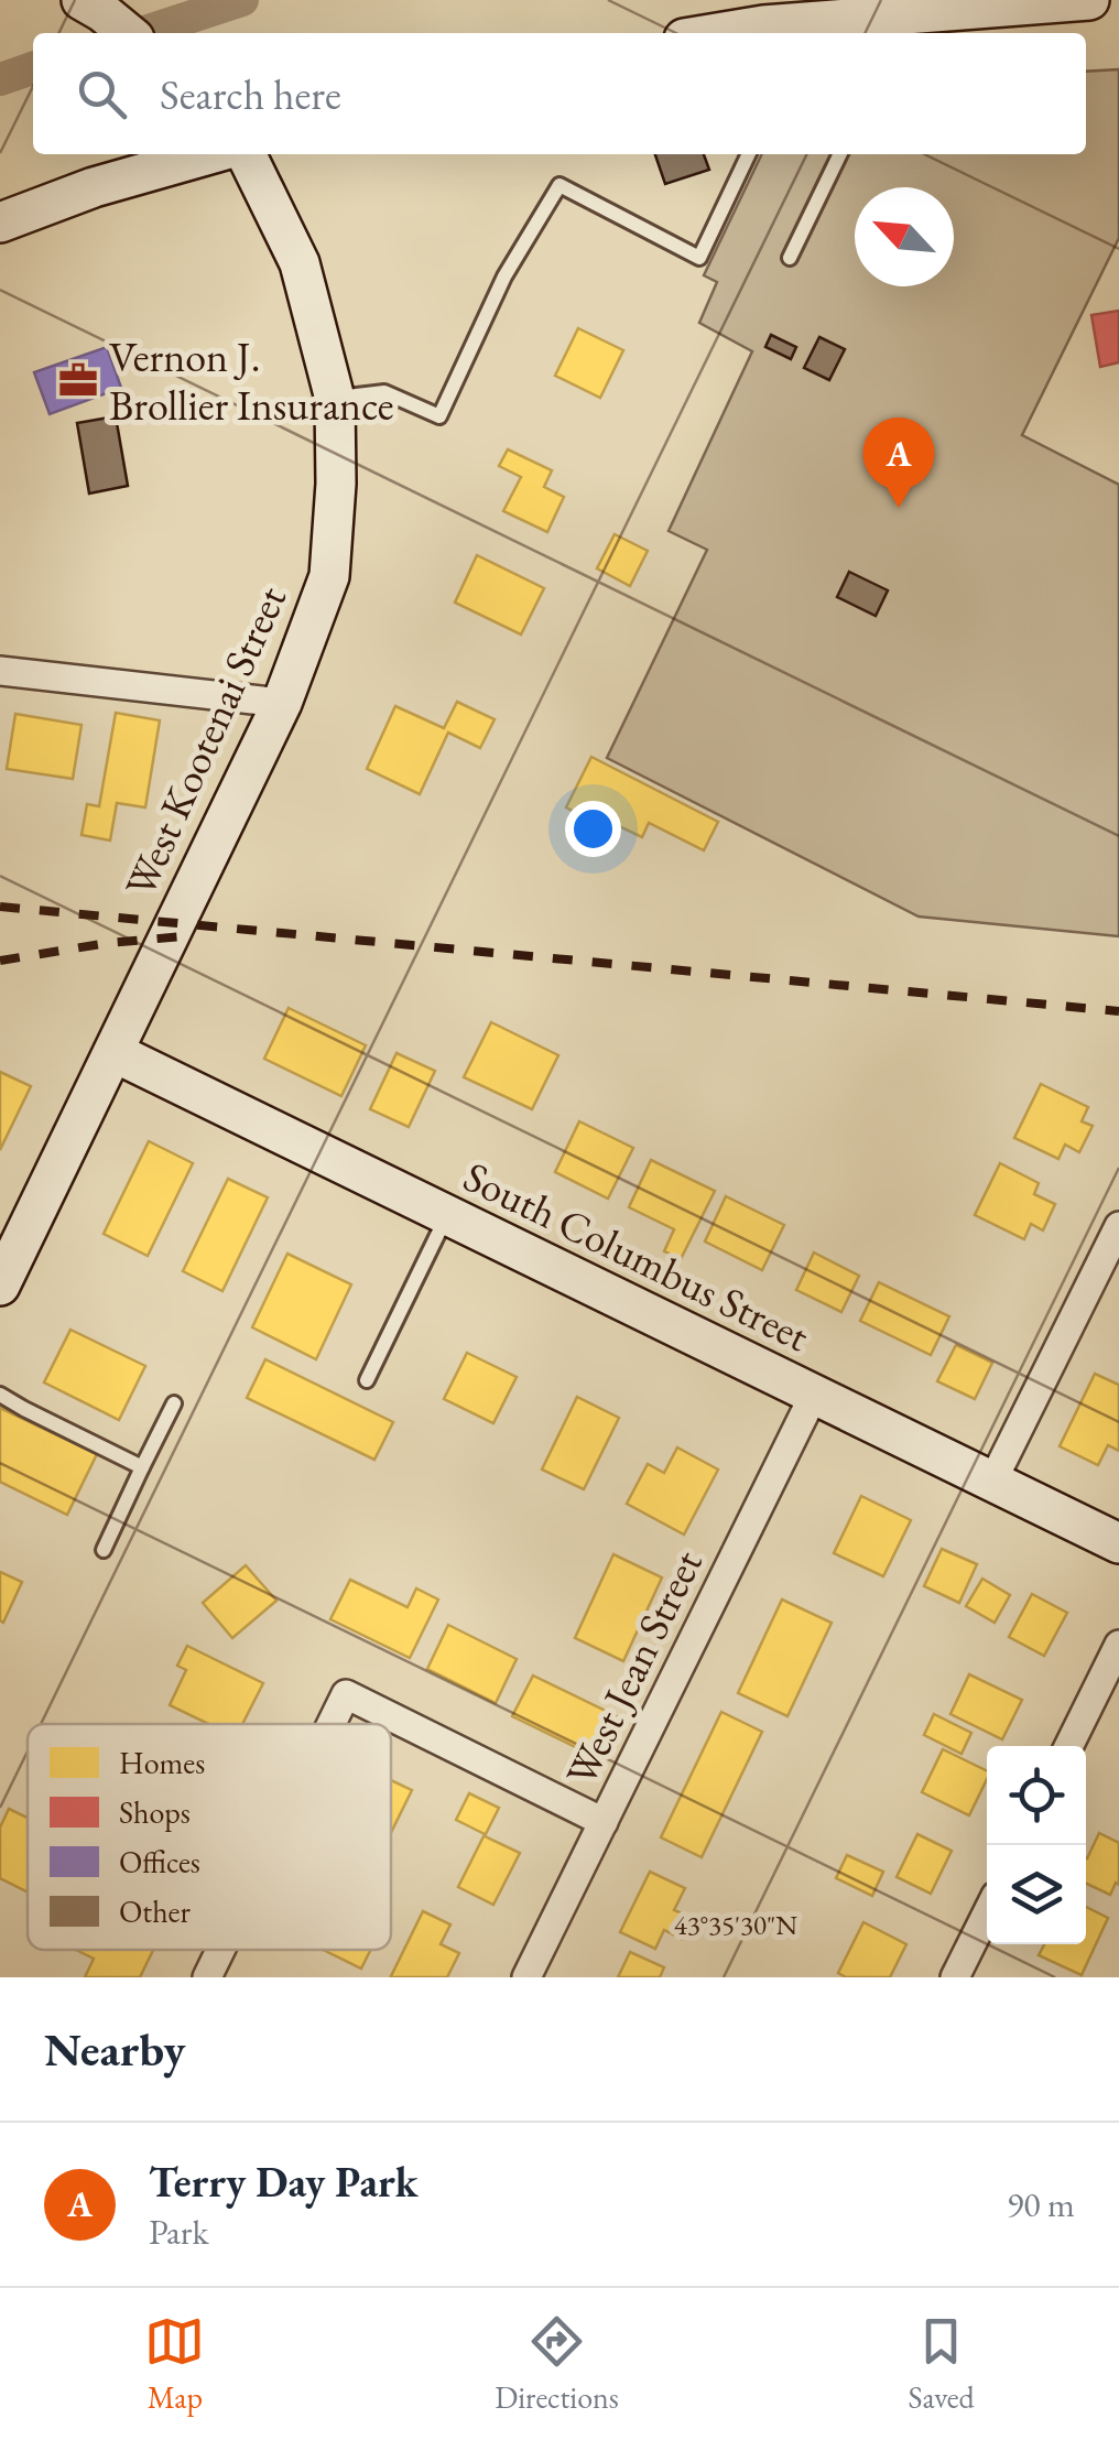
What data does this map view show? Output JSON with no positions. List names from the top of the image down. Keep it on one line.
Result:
{"streets":{"main road":["West Kootenai Street","South Columbus Street"],"street":["West Jean Street"]},"crossings":[["West Kootenai Street","South Columbus Street"],["South Columbus Street","West Jean Street"]],"places":{"office":["Vernon J. Brollier Insurance"]},"legend":["Homes","Shops","Offices","Other"],"north":"top left","page":{"search":"Search here","pins":"A","heading":"Nearby","list":[{"mark":"A","name":"Terry Day Park","note":"Park","value":"90 m"}],"nav":["Map","Directions","Saved"]},"coordinates":["43°35'30\"N"]}
